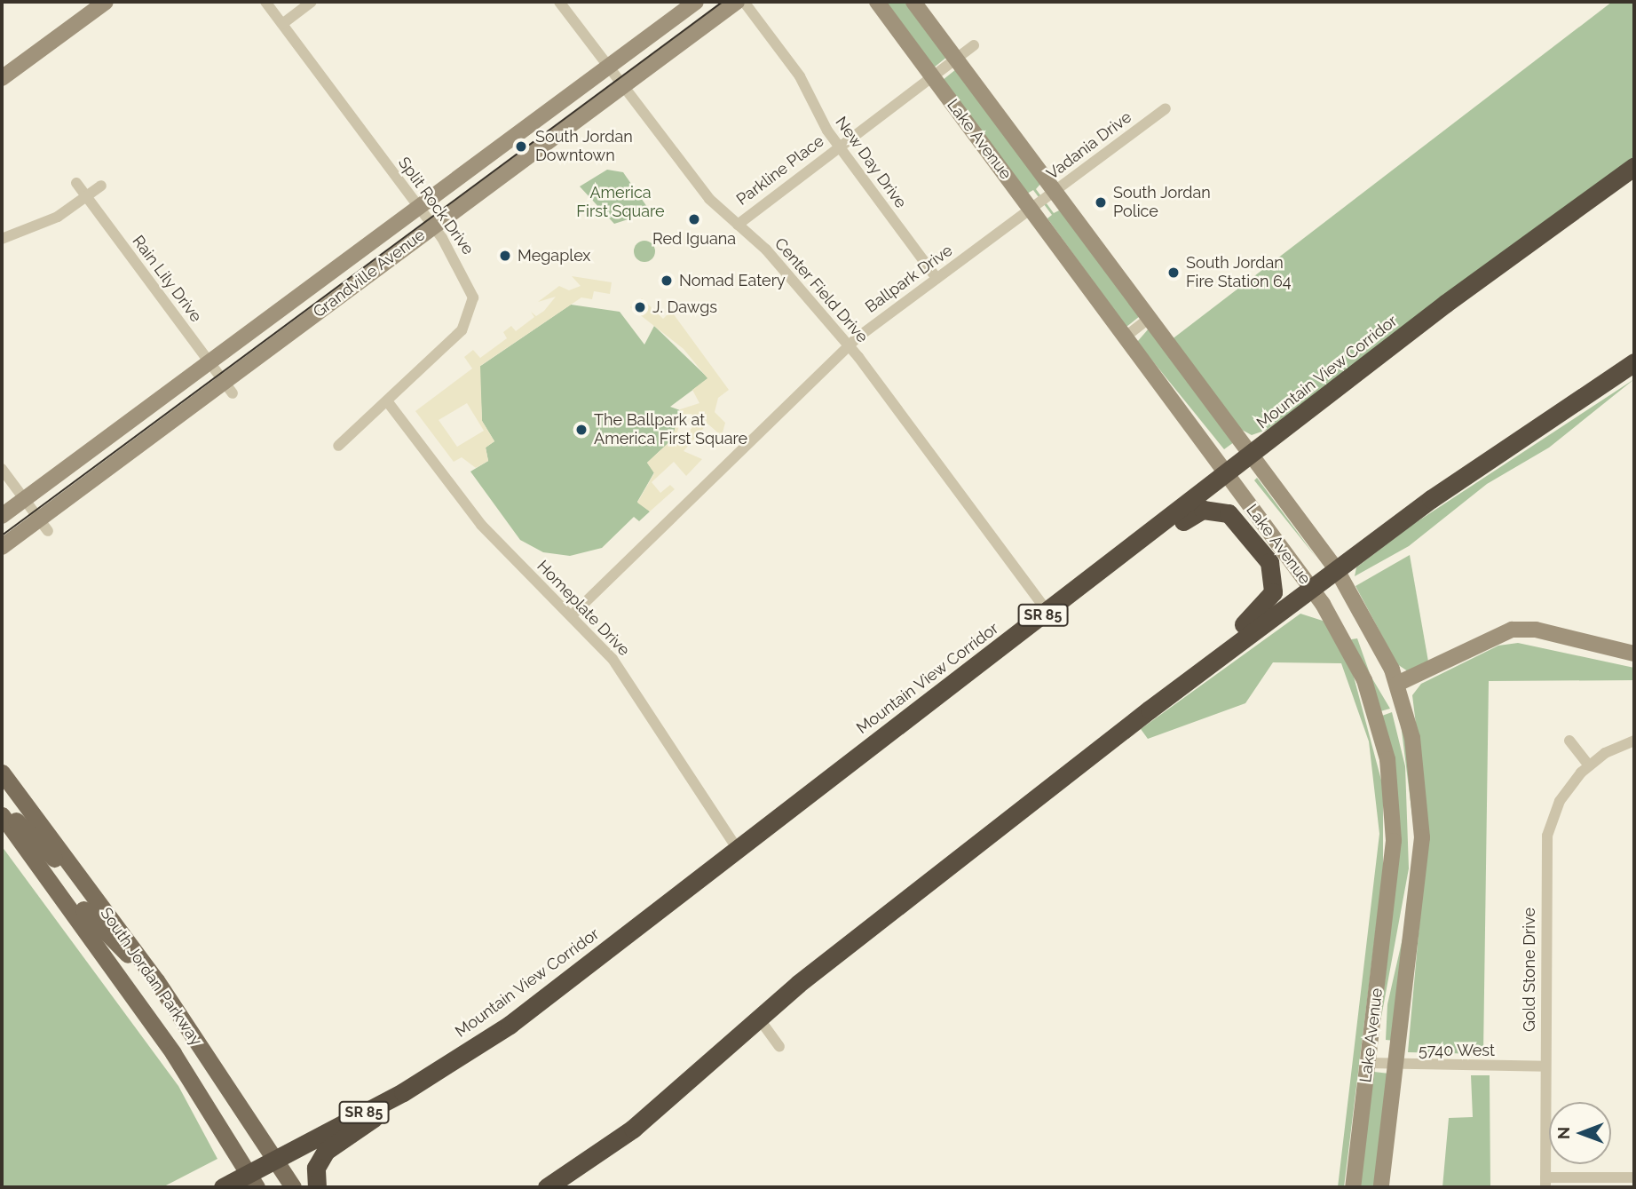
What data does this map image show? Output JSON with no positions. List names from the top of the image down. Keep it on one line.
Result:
{"streets":{"highway":["Mountain View Corridor","SR 85"],"main road":["South Jordan Parkway"],"street":["Lake Avenue","Vadania Drive","New Day Drive","Parkline Place","Split Rock Drive","Grandville Avenue","Rain Lily Drive","Ballpark Drive","Center Field Drive","Homeplate Drive","Gold Stone Drive","5740 West"]},"crossings":[["Lake Avenue","Vadania Drive"],["Lake Avenue","Parkline Place"],["Lake Avenue","Ballpark Drive"],["Lake Avenue","Mountain View Corridor"],["Lake Avenue","5740 West"],["Vadania Drive","Ballpark Drive"],["New Day Drive","Parkline Place"],["New Day Drive","Ballpark Drive"],["Parkline Place","Center Field Drive"],["Split Rock Drive","Grandville Avenue"],["Split Rock Drive","Homeplate Drive"],["Grandville Avenue","Rain Lily Drive"],["Grandville Avenue","Center Field Drive"],["Ballpark Drive","Center Field Drive"],["Ballpark Drive","Homeplate Drive"],["Center Field Drive","Mountain View Corridor"],["Mountain View Corridor","Homeplate Drive"],["Mountain View Corridor","South Jordan Parkway"],["Gold Stone Drive","5740 West"]],"parks":["America First Square"],"places":["South Jordan Downtown","South Jordan Police","Red Iguana","Megaplex","South Jordan Fire Station 64","Nomad Eatery","J. Dawgs","The Ballpark at America First Square"],"north":"left"}
